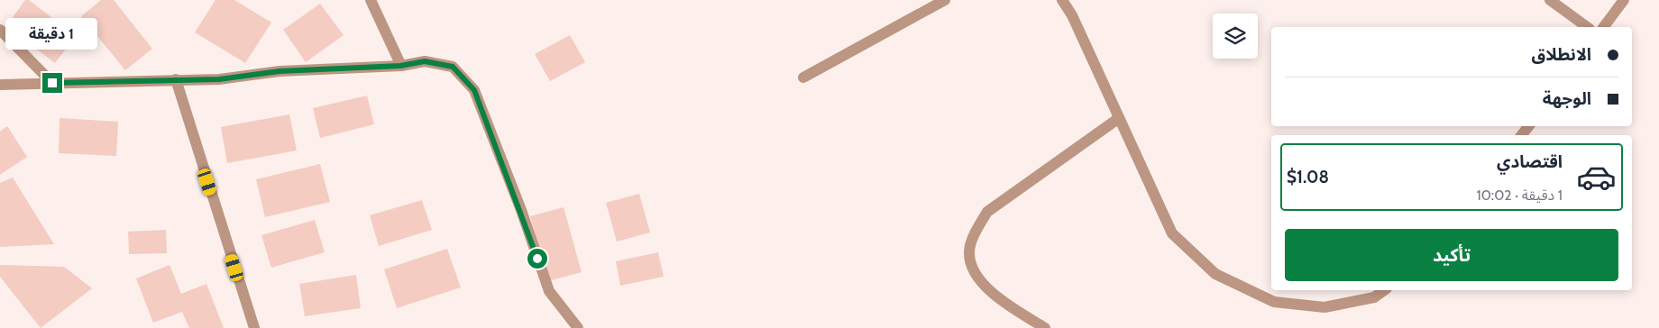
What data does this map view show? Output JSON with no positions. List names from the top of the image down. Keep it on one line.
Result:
{"page":{"bubble":"1 دقيقة","banner":["الانطلاق","الوجهة"],"list":[{"name":"اقتصادي","note":"1 دقيقة · 10:02","value":"$1.08"}],"buttons":"تأكيد"}}
